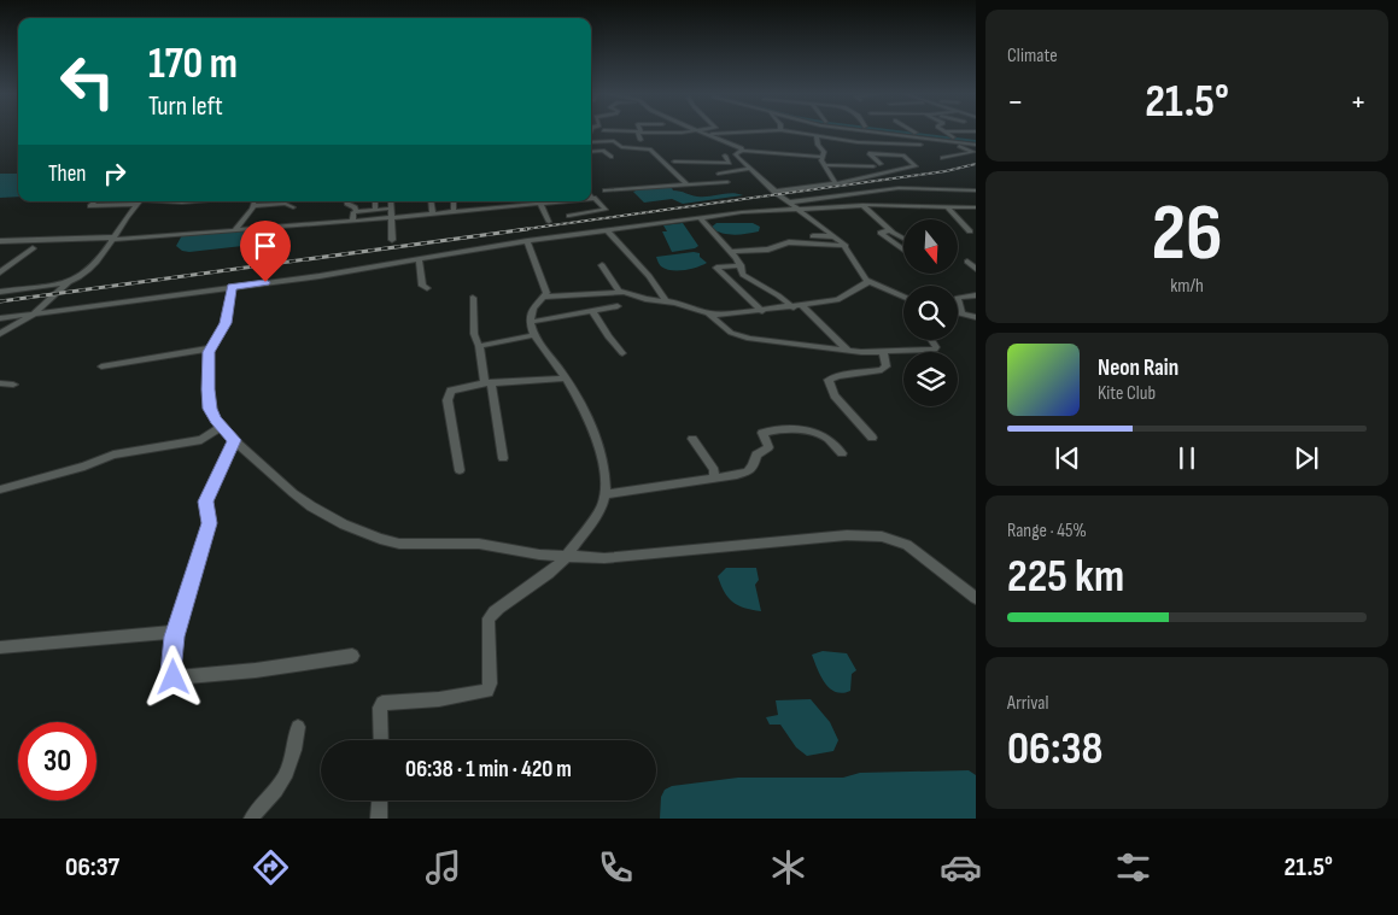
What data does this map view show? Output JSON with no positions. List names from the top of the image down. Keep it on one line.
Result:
{"north":"bottom","page":{"tile":["Climate",["26","km/h"],["Range · 45%","225 km"],["Arrival","06:38"]],"turn":["170 m","Turn left"],"heat":["−","21.5°","+"],"then":"Then","song":["Neon Rain","Kite Club"],"limit":"30","trip":"06:38 · 1 min · 420 m","tabs":["06:37","21.5°"]}}
